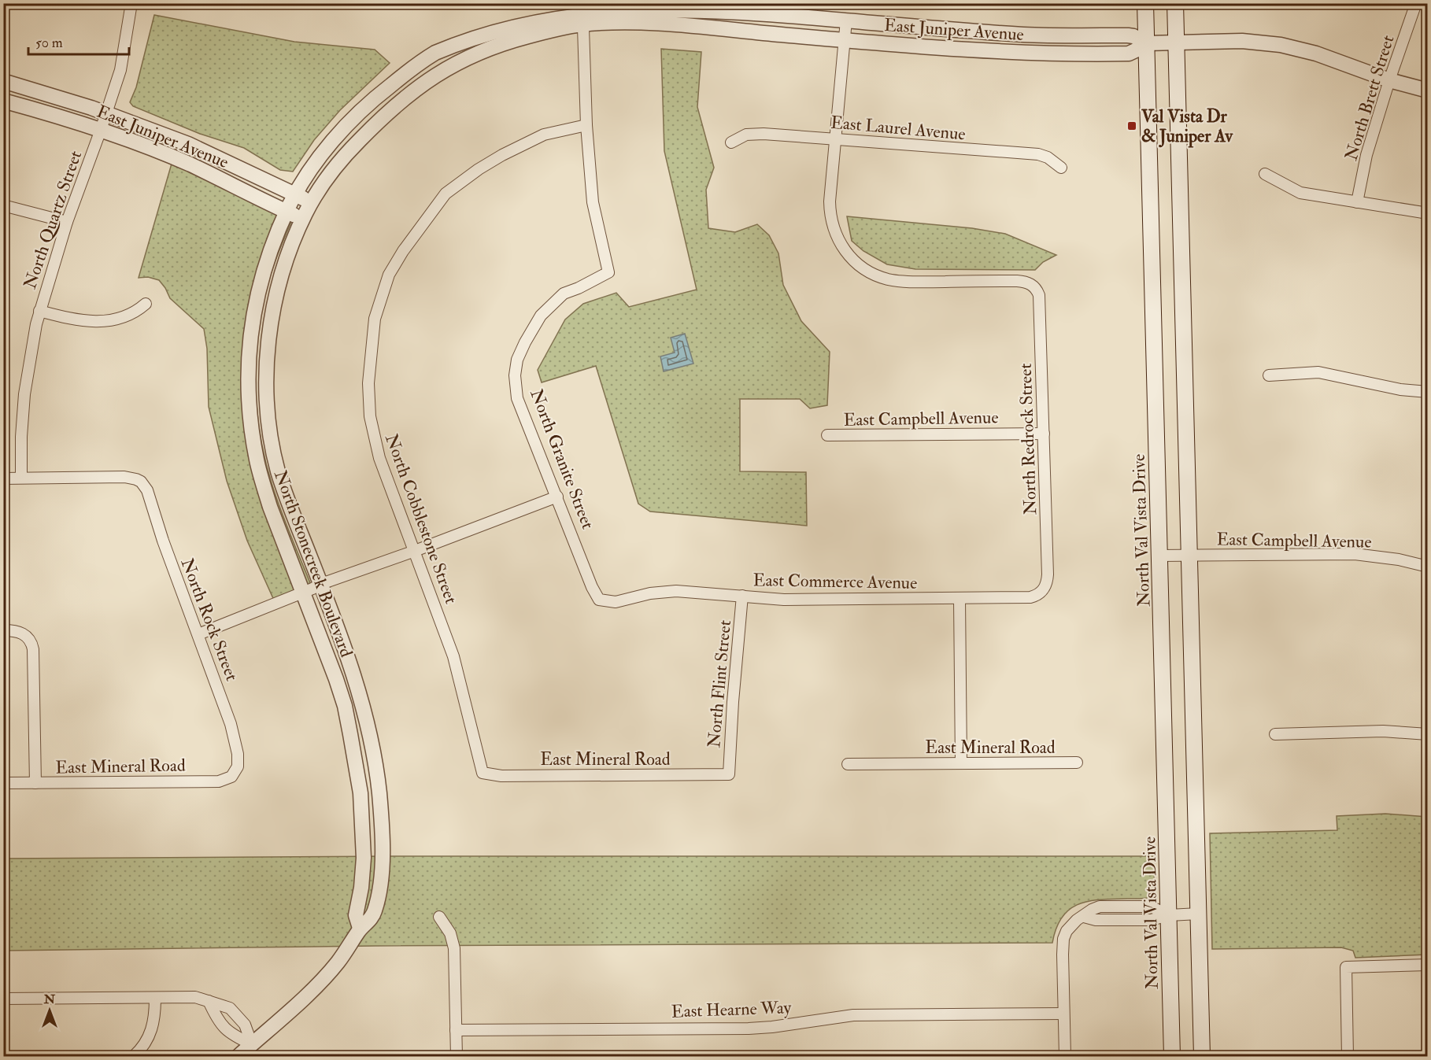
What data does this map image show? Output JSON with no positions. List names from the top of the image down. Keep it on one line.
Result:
{"streets":{"main road":["North Val Vista Drive"],"street":["East Juniper Avenue","North Brett Street","East Laurel Avenue","North Quartz Street","East Campbell Avenue","North Redrock Street","North Granite Street","North Cobblestone Street","North Stonecreek Boulevard","East Commerce Avenue","North Rock Street","North Flint Street","East Mineral Road","East Hearne Way"]},"crossings":[["East Juniper Avenue","North Brett Street"],["East Juniper Avenue","North Quartz Street"],["East Juniper Avenue","North Granite Street"],["East Juniper Avenue","North Val Vista Drive"],["East Juniper Avenue","North Stonecreek Boulevard"],["East Laurel Avenue","North Redrock Street"],["North Quartz Street","North Rock Street"],["East Campbell Avenue","North Redrock Street"],["East Campbell Avenue","North Val Vista Drive"],["North Redrock Street","East Commerce Avenue"],["North Granite Street","North Cobblestone Street"],["North Granite Street","East Commerce Avenue"],["North Cobblestone Street","East Mineral Road"],["East Commerce Avenue","North Flint Street"],["North Rock Street","East Mineral Road"],["North Flint Street","East Mineral Road"]],"places":{"transit":["Val Vista Dr & Juniper Av"]},"scale_bar":"50 m","north":"top"}
